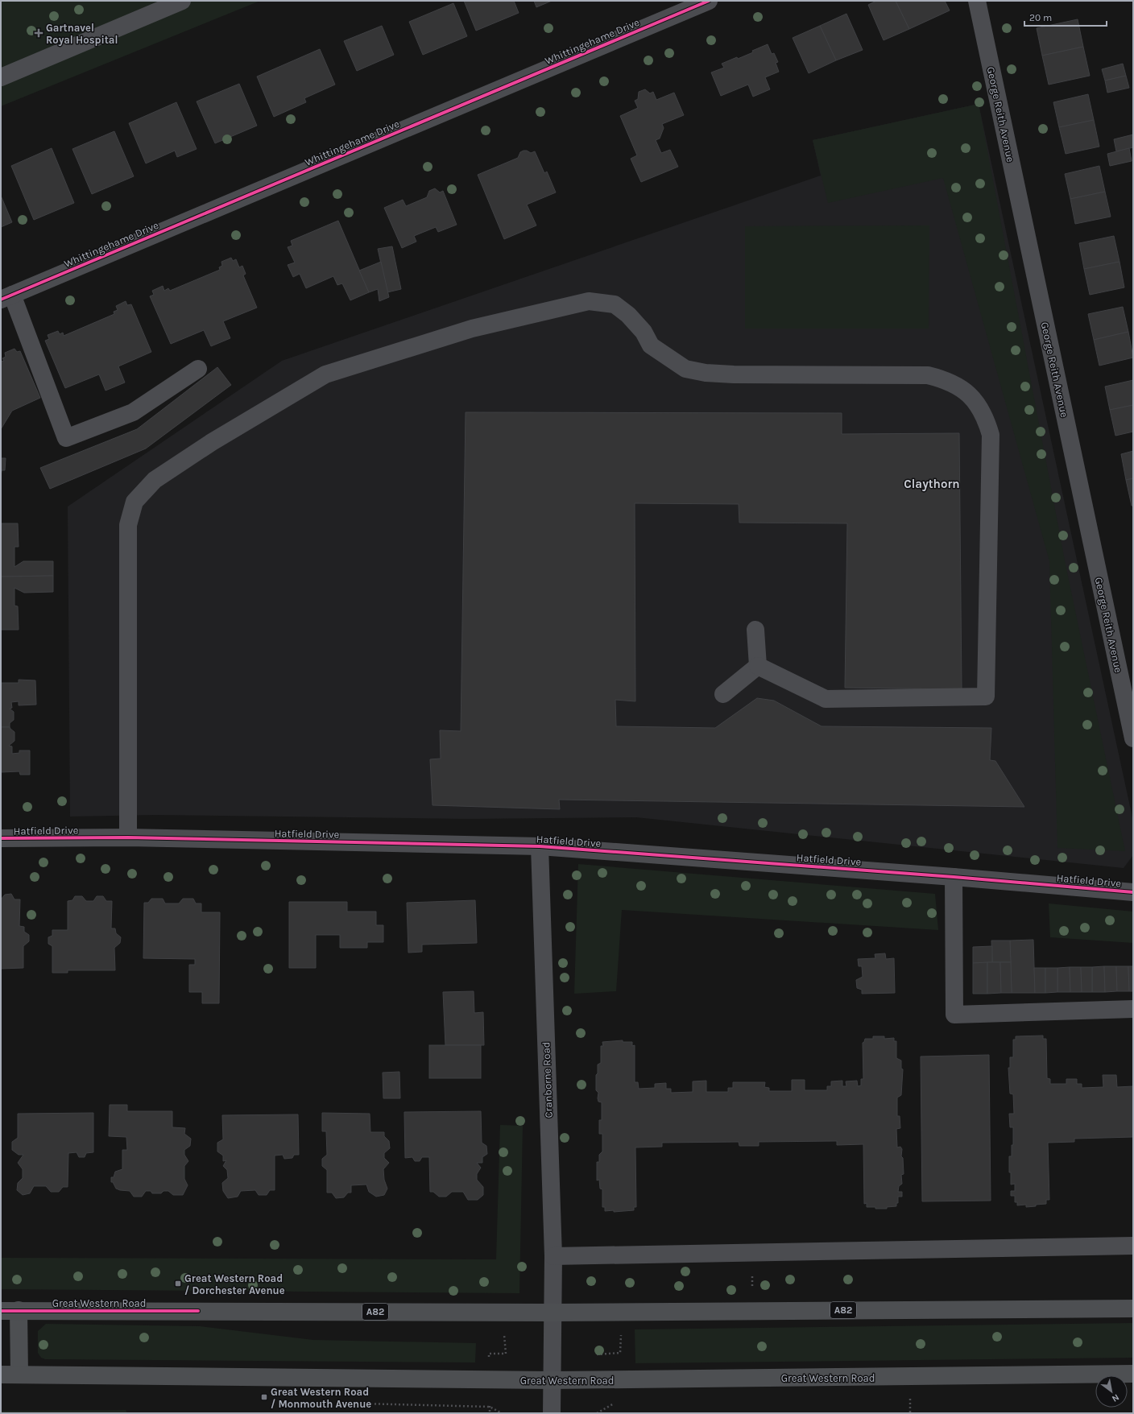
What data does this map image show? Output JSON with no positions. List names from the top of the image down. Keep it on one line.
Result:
{"streets":{"main road":["Great Western Road","A82"],"street":["Whittingehame Drive","George Reith Avenue","Hatfield Drive","Cranborne Road"]},"crossings":[["Hatfield Drive","Cranborne Road"],["Cranborne Road","Great Western Road"]],"districts":["Claythorn"],"places":{"health":["Gartnavel Royal Hospital"],"transit":["Great Western Road / Dorchester Avenue","Great Western Road / Monmouth Avenue"]},"scale_bar":"20 m","north":"bottom right"}
